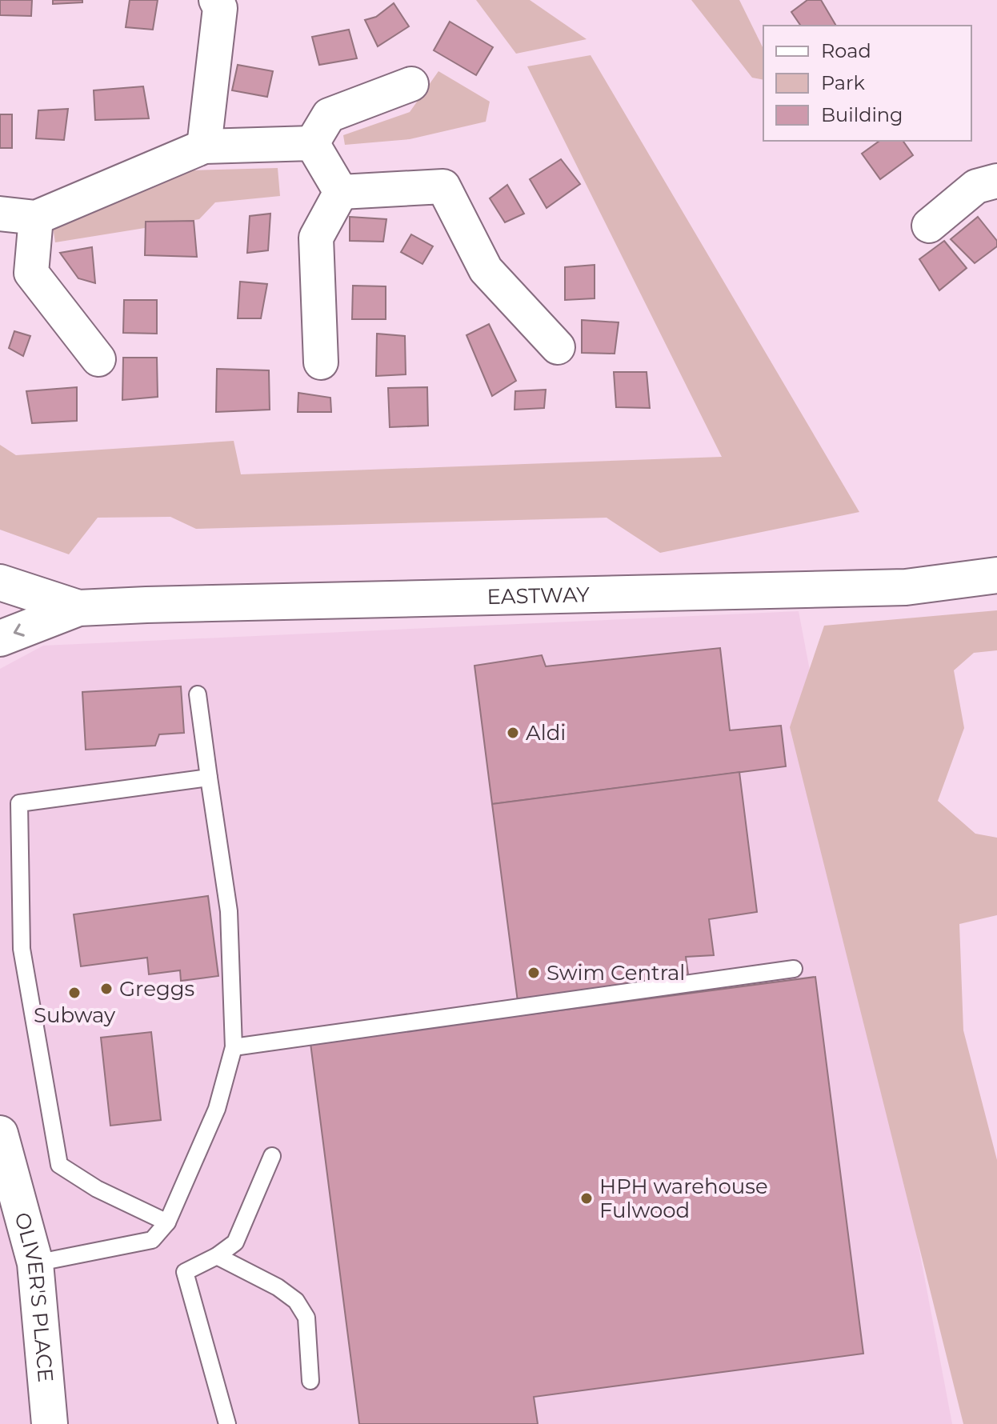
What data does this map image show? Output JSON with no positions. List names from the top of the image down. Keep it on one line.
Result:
{"streets":{"main road":["EASTWAY","OLIVER'S PLACE"]},"places":["Aldi","Swim Central","Greggs","Subway","HPH warehouse Fulwood"],"legend":["Road","Park","Building"]}
